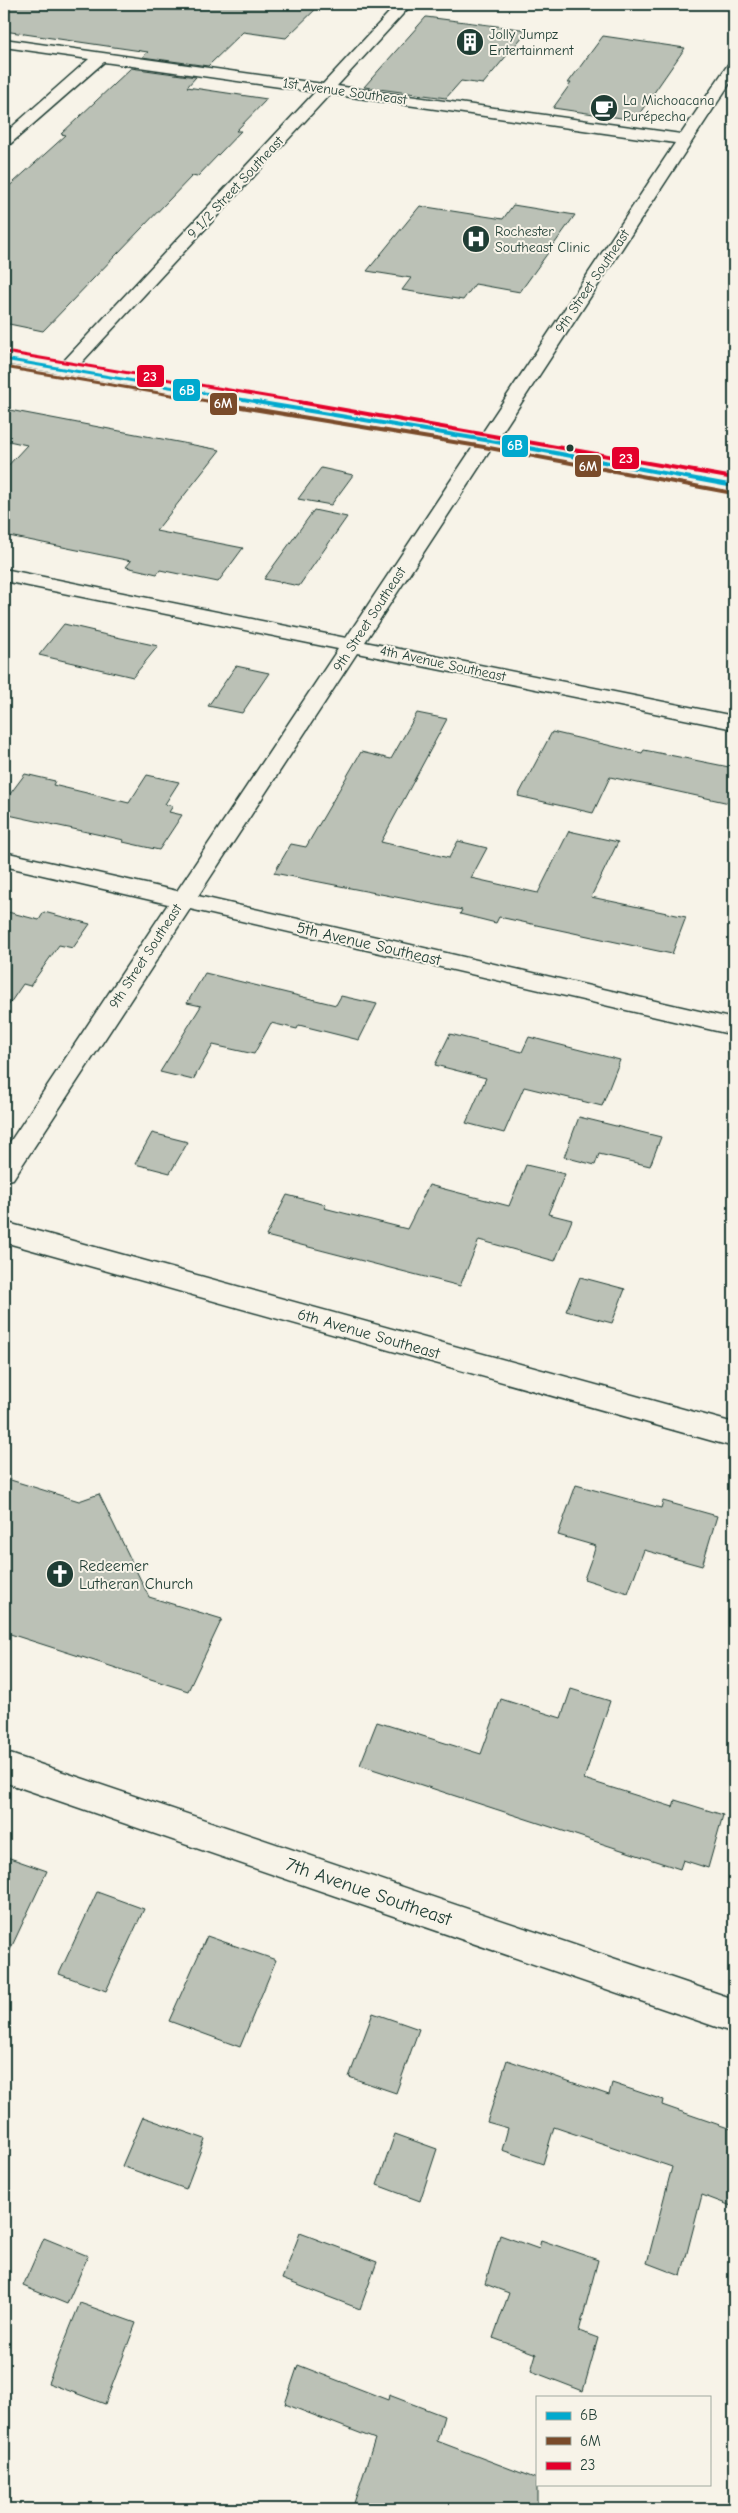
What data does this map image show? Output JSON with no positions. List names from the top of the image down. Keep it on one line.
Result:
{"streets":{"street":["1st Avenue Southeast","9 1/2 Street Southeast","9th Street Southeast","4th Avenue Southeast","5th Avenue Southeast","6th Avenue Southeast","7th Avenue Southeast"]},"crossings":[["1st Avenue Southeast","9 1/2 Street Southeast"],["1st Avenue Southeast","9th Street Southeast"],["9th Street Southeast","4th Avenue Southeast"],["9th Street Southeast","5th Avenue Southeast"]],"places":{"building":["Jolly Jumpz Entertainment"],"cafe":["La Michoacana Purépecha"],"hospital":["Rochester Southeast Clinic"],"church":["Redeemer Lutheran Church"]},"lines":["transit line 23","transit line 6B","transit line 6M"],"legend":["6B","6M","23"]}
